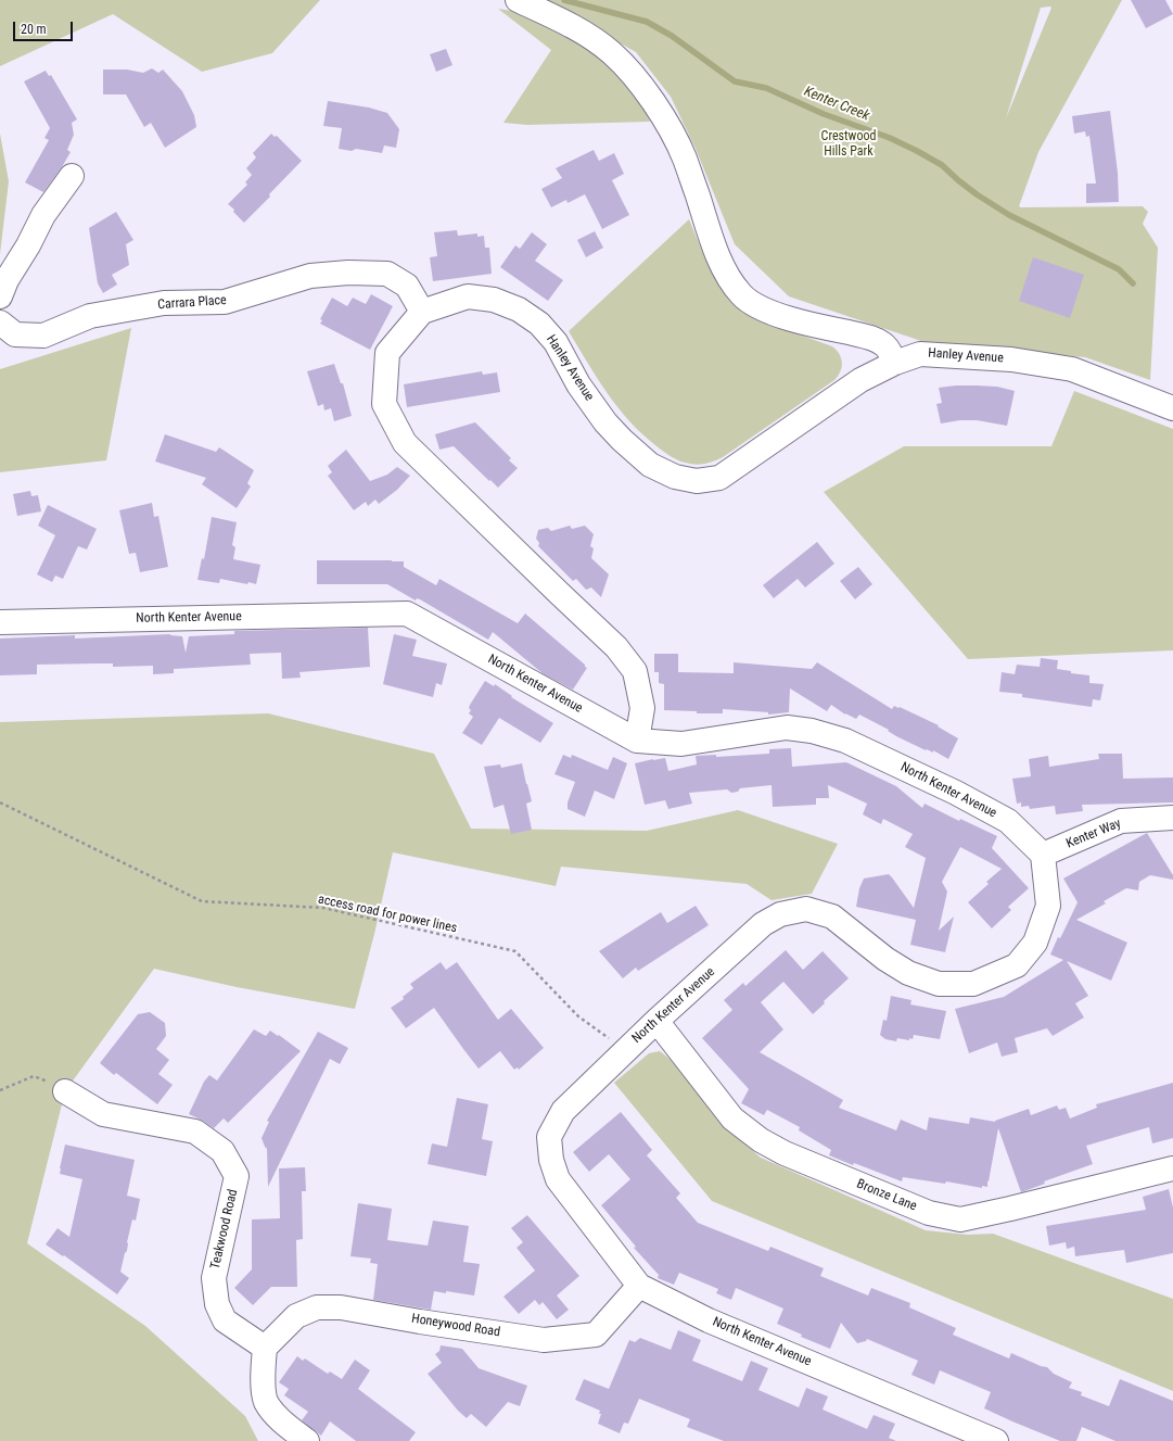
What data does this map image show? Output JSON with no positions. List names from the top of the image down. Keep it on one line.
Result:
{"streets":{"street":["Carrara Place","Hanley Avenue","North Kenter Avenue","Kenter Way","Bronze Lane","Teakwood Road","Honeywood Road"],"path":["access road for power lines"]},"crossings":[["Carrara Place","Hanley Avenue"],["North Kenter Avenue","Kenter Way"],["North Kenter Avenue","access road for power lines"],["North Kenter Avenue","Bronze Lane"],["North Kenter Avenue","Honeywood Road"],["Teakwood Road","Honeywood Road"]],"water":["Kenter Creek"],"parks":["Crestwood Hills Park"],"scale_bar":"20 m"}
